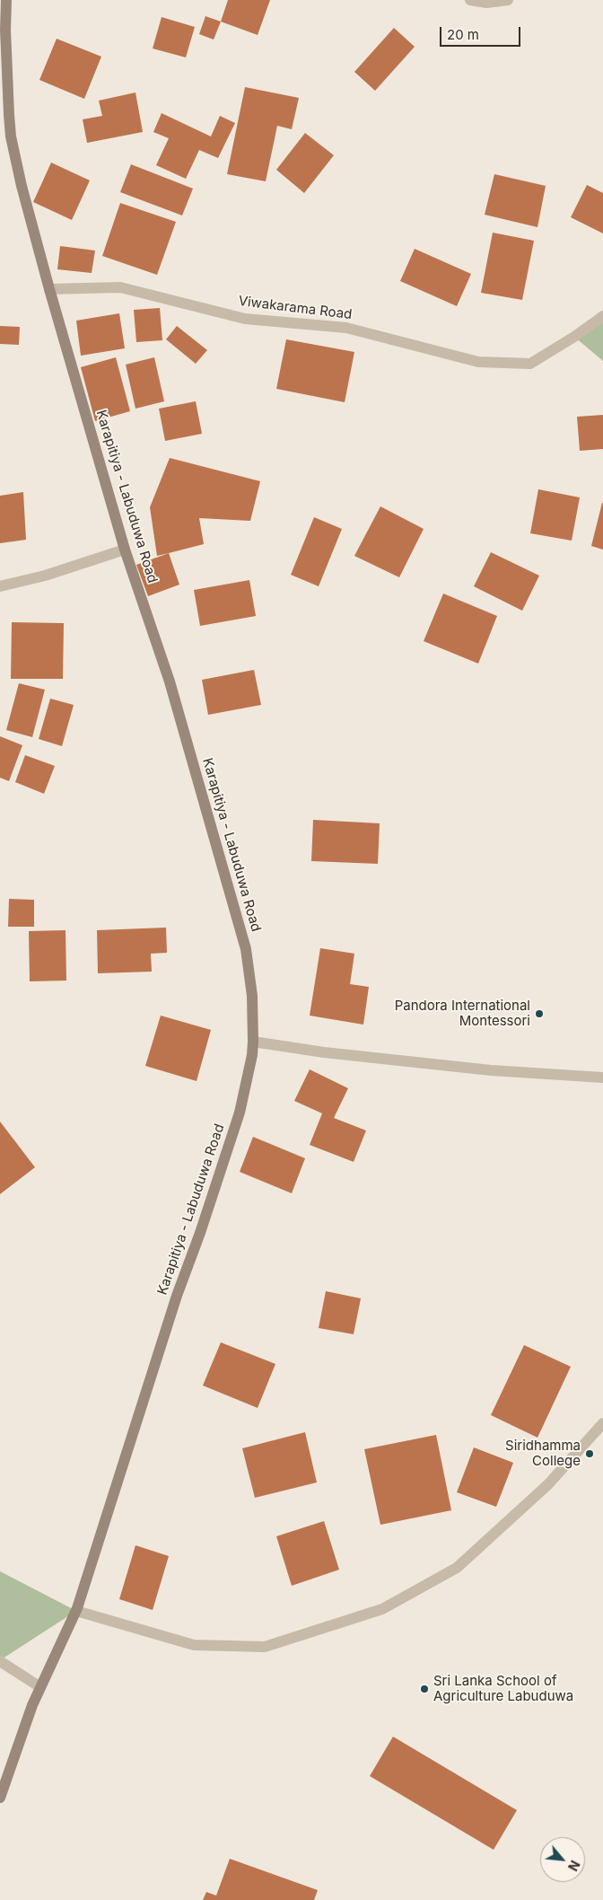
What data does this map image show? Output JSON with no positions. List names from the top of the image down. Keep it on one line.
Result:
{"streets":{"main road":["Karapitiya - Labuduwa Road"],"street":["Viwakarama Road"]},"crossings":[["Viwakarama Road","Karapitiya - Labuduwa Road"]],"places":["Pandora International Montessori","Siridhamma College","Sri Lanka School of Agriculture Labuduwa"],"scale_bar":"20 m","north":"bottom right"}
